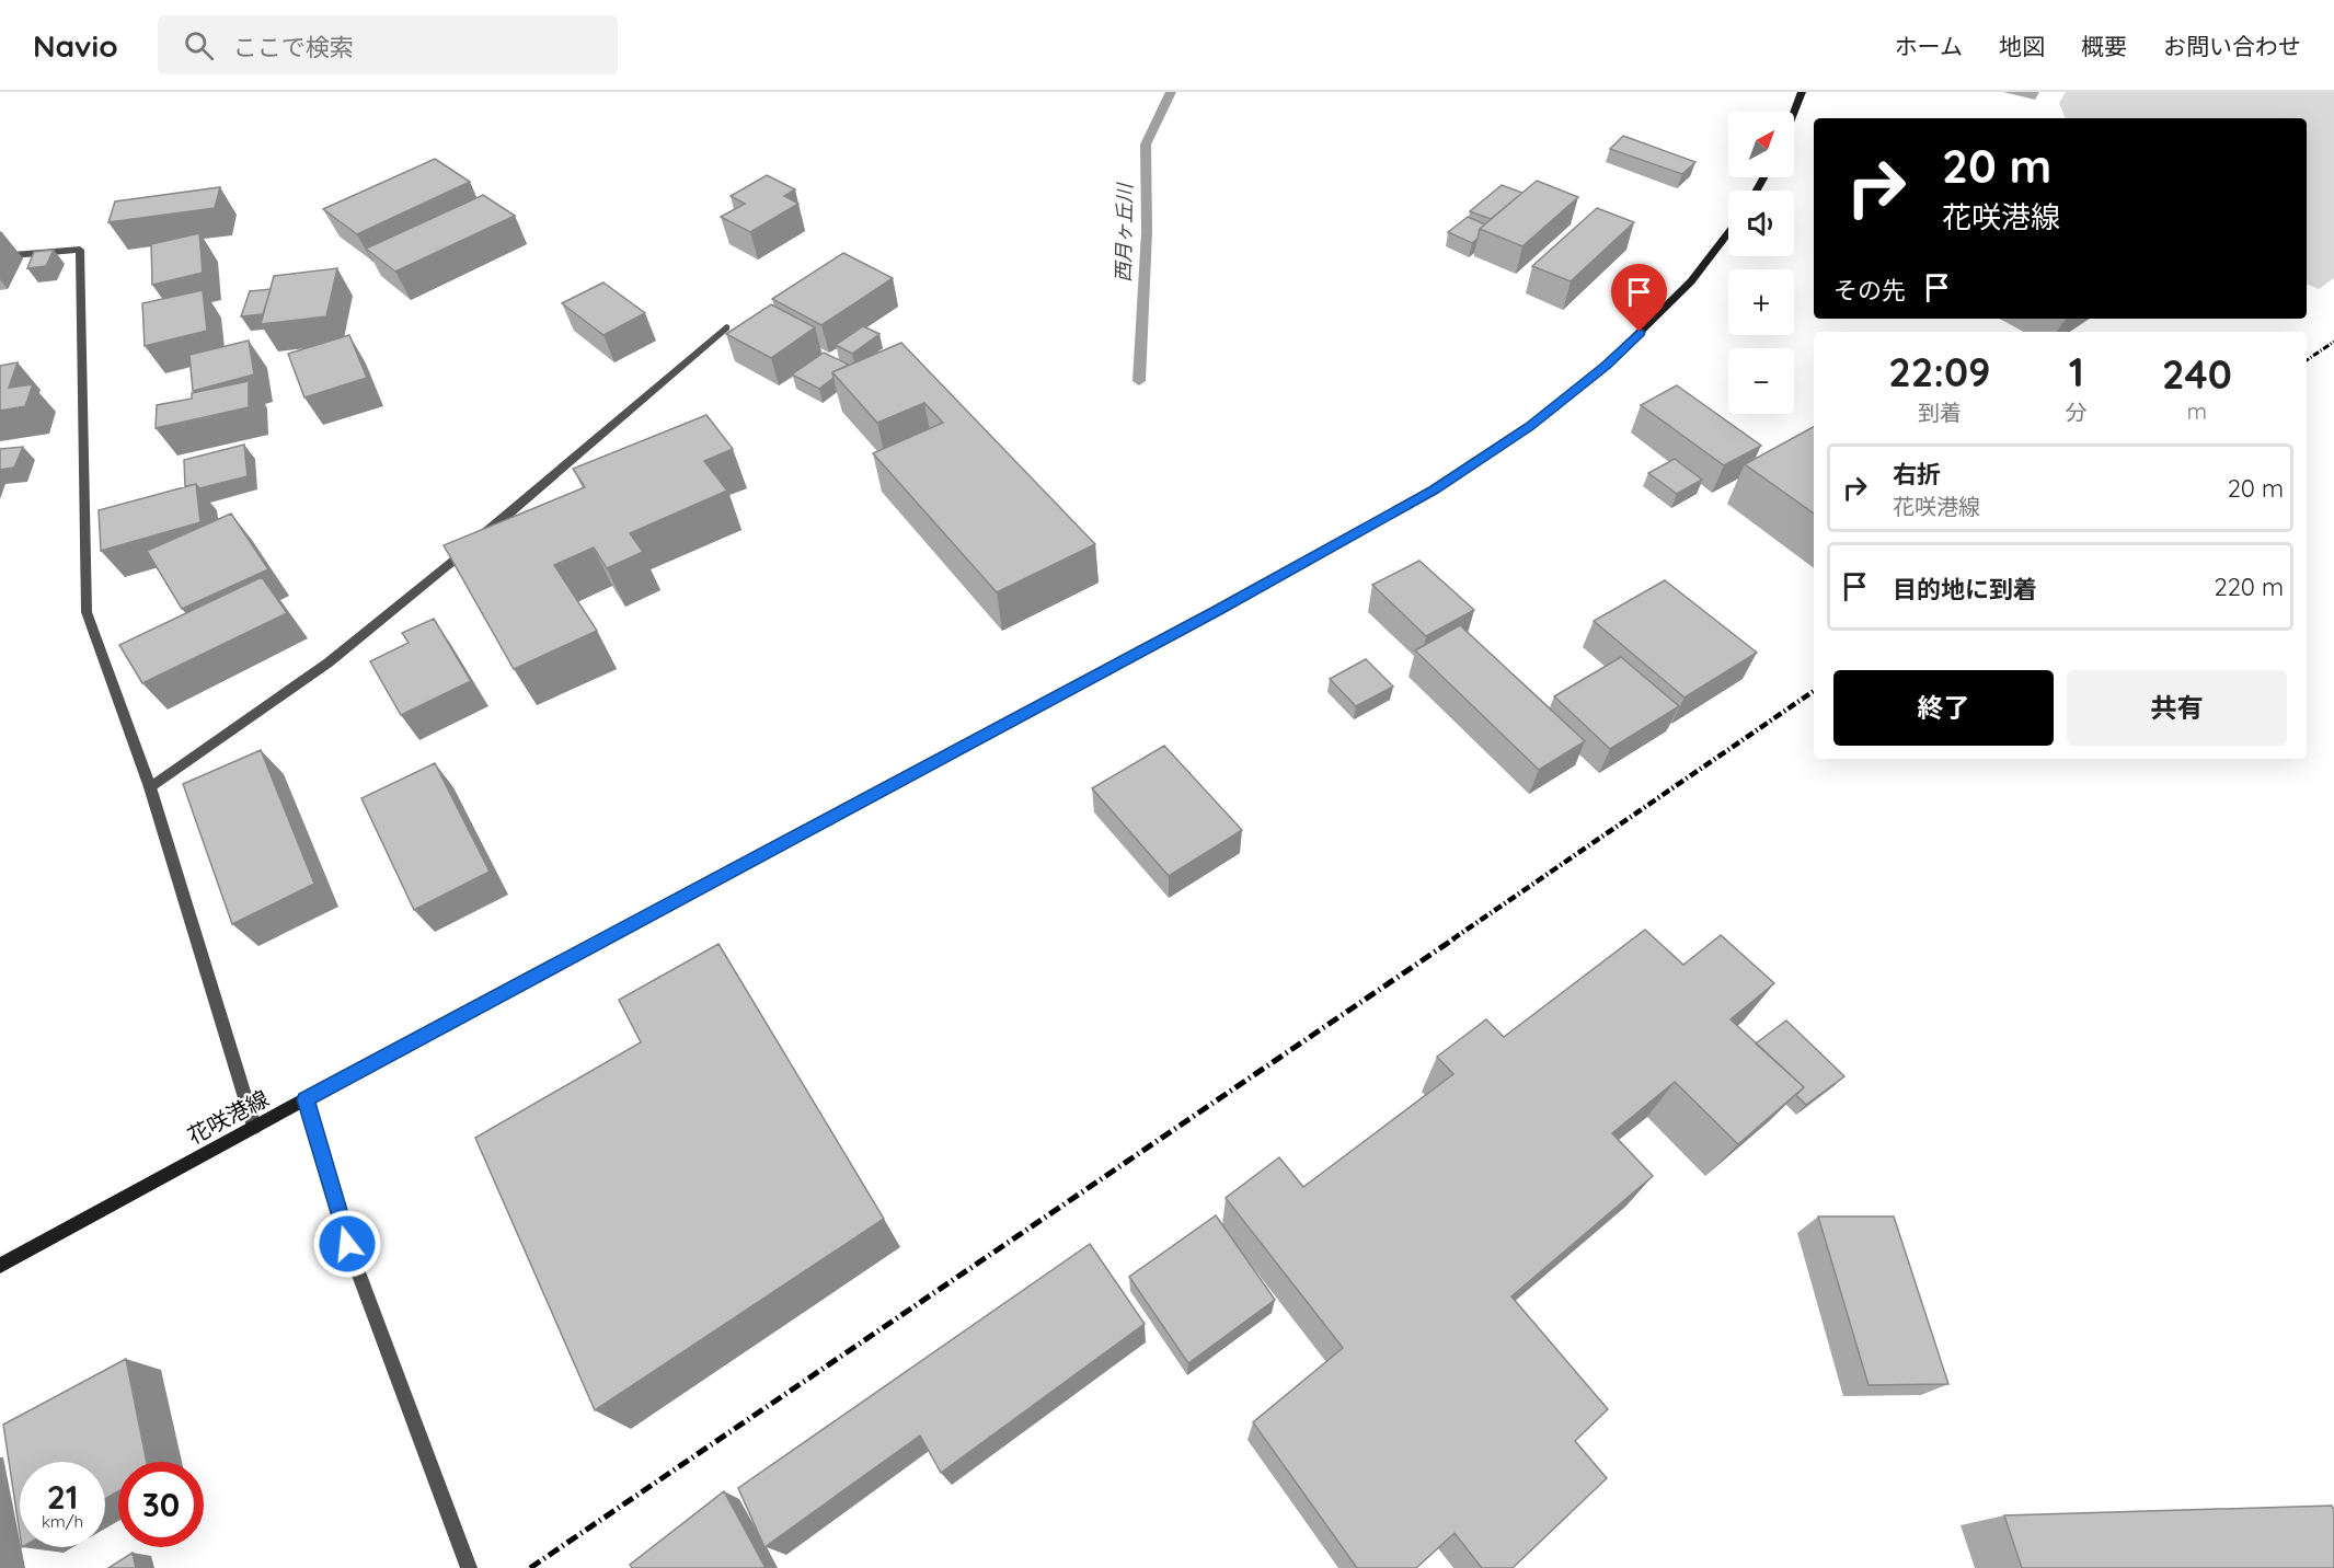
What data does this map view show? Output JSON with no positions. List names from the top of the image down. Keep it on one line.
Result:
{"streets":{"main road":["花咲港線"]},"water":["西月ヶ丘川"],"north":"top right","page":{"header":"Navio","search":"ここで検索","nav":["ホーム","地図","概要","お問い合わせ"],"map_buttons":["+","−"],"turn":["20 m","花咲港線"],"then":"その先","eta":["22:09","到着","1","分","240","m"],"list":[{"name":"右折","note":"花咲港線","value":"20 m"},{"name":"目的地に到着","value":"220 m"}],"buttons":["終了","共有"],"speed":"21 km/h","limit":"30"}}
